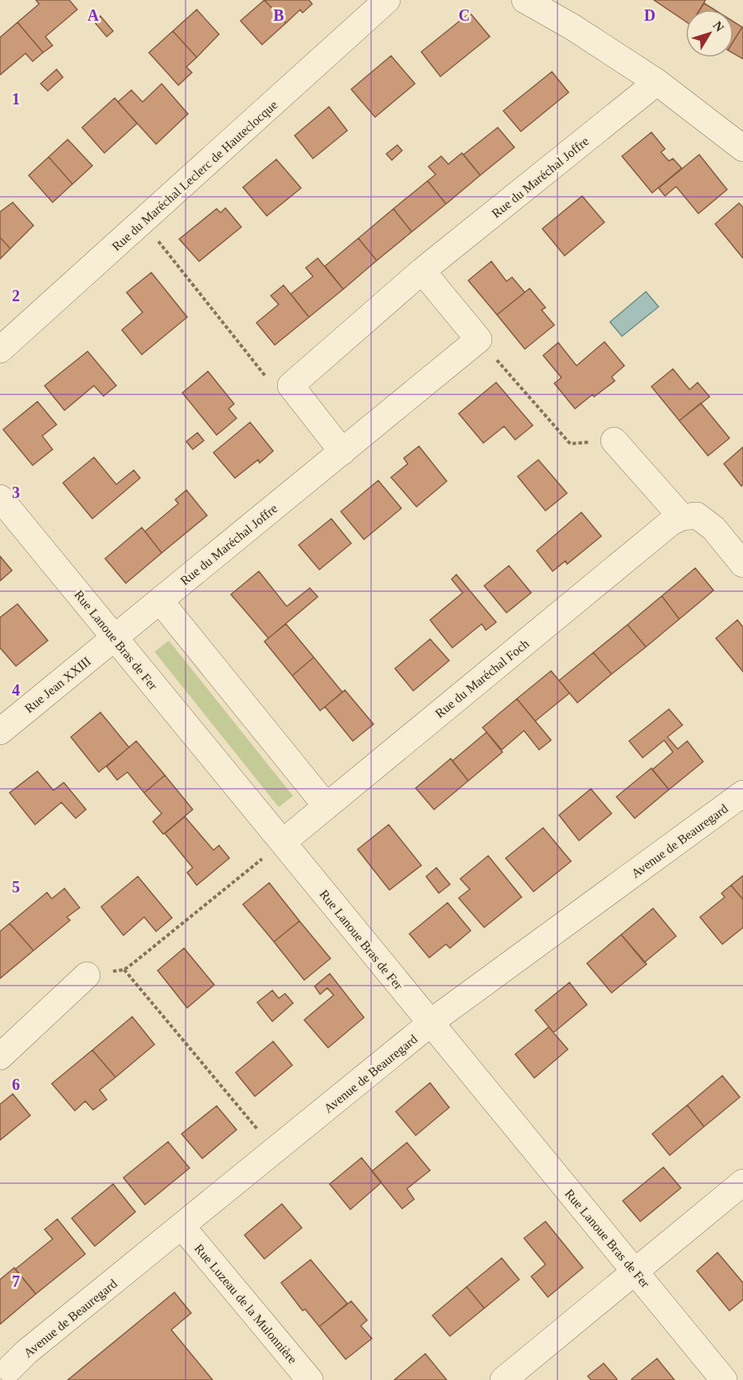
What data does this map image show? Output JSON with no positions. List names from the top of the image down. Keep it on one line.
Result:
{"streets":{"street":["Rue du Maréchal Leclerc de Hauteclocque","Rue du Maréchal Joffre","Rue Lanoue Bras de Fer","Rue du Maréchal Foch","Rue Jean XXIII","Avenue de Beauregard","Rue Luzeau de la Mulonnière"]},"crossings":[["Rue du Maréchal Joffre","Rue Lanoue Bras de Fer"],["Rue du Maréchal Joffre","Rue Jean XXIII"],["Rue Lanoue Bras de Fer","Rue du Maréchal Foch"],["Rue Lanoue Bras de Fer","Rue Jean XXIII"],["Rue Lanoue Bras de Fer","Avenue de Beauregard"],["Avenue de Beauregard","Rue Luzeau de la Mulonnière"]],"north":"top right","grid":{"columns":["A","B","C","D"],"rows":["1","2","3","4","5","6","7"]}}
